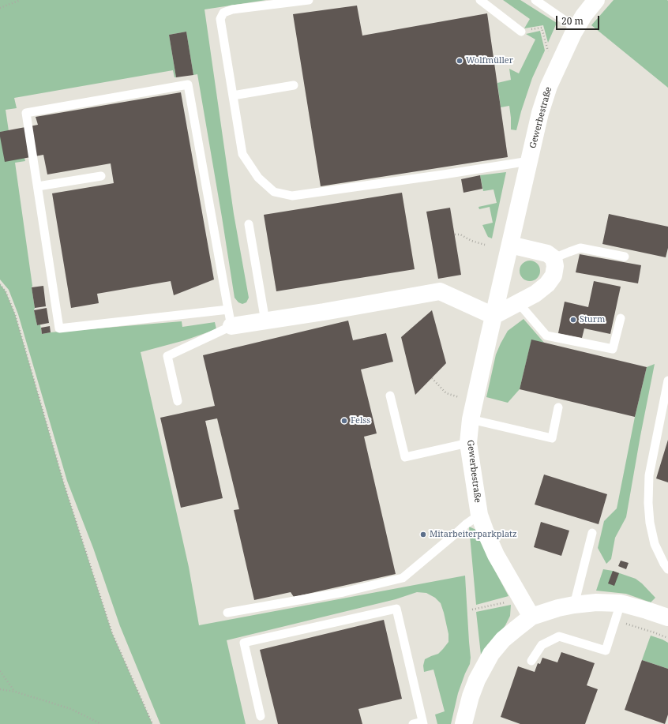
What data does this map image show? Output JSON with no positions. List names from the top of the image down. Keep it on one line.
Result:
{"streets":{"street":["Gewerbestraße"]},"places":["Wolfmüller","Sturm","Felss","Mitarbeiterparkplatz"],"scale_bar":"20 m"}
